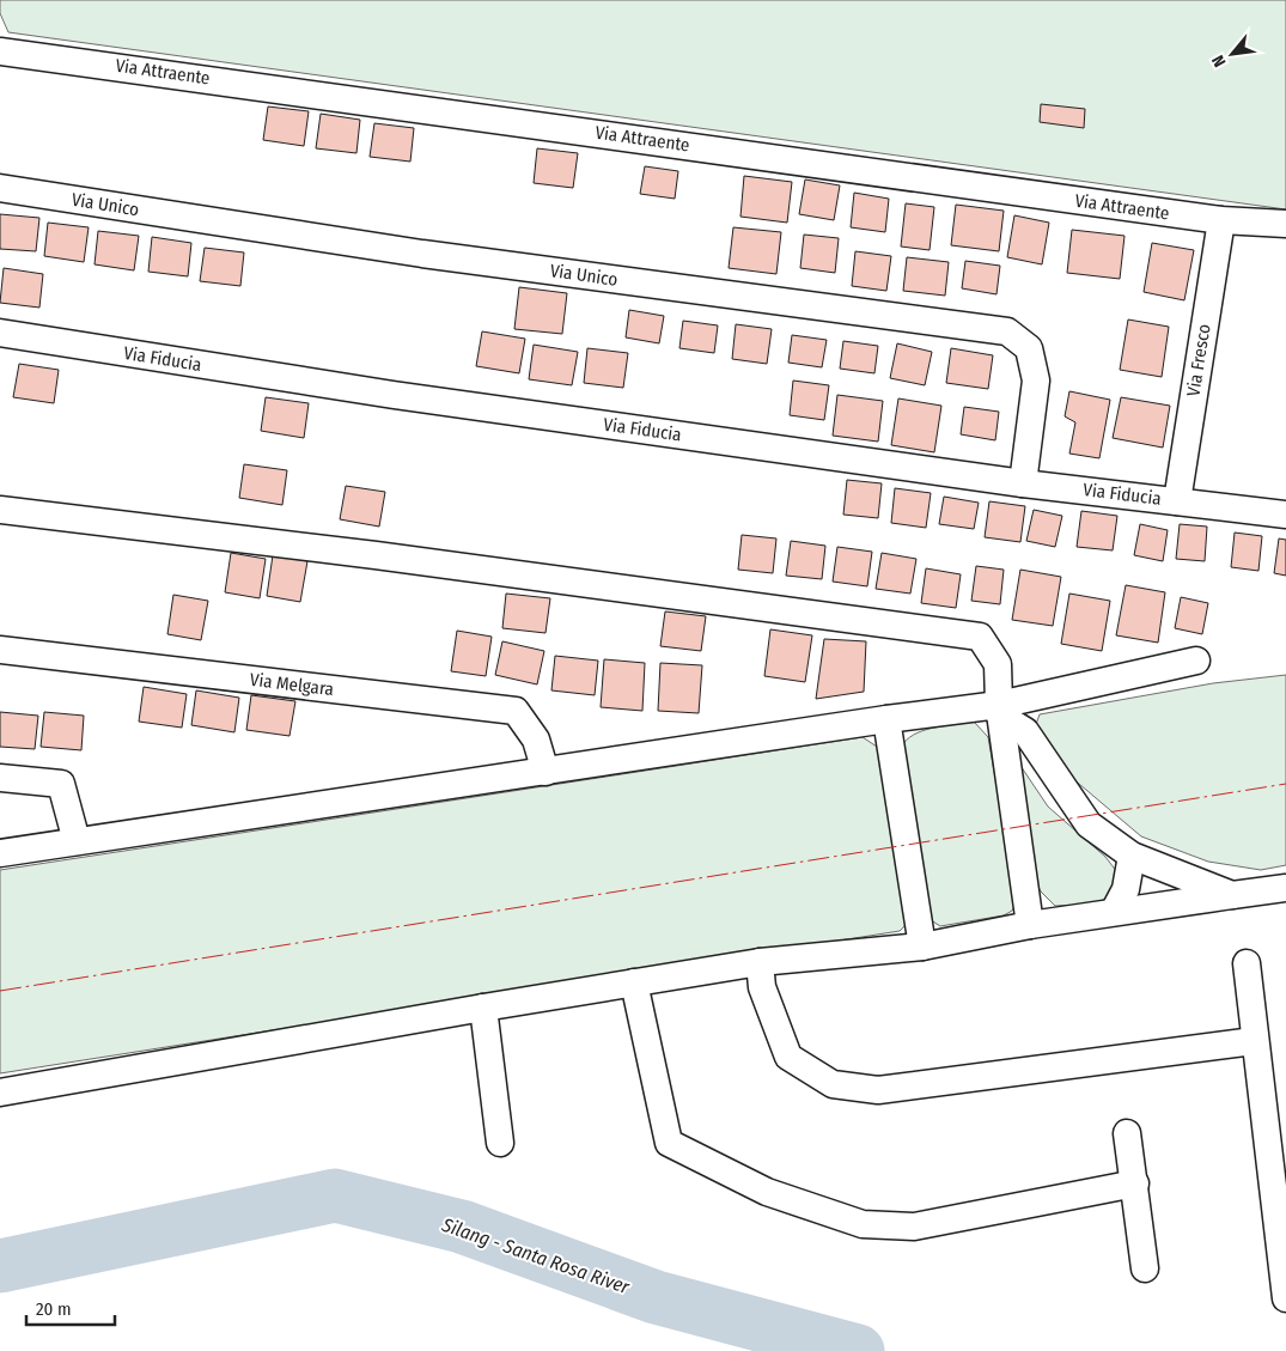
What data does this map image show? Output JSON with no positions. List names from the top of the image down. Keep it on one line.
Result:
{"streets":{"street":["Via Attraente","Via Unico","Via Fiducia","Via Fresco","Via Melgara"]},"crossings":[["Via Attraente","Via Fresco"],["Via Unico","Via Fiducia"],["Via Fiducia","Via Fresco"]],"water":["Silang - Santa Rosa River"],"scale_bar":"20 m","north":"bottom left"}
